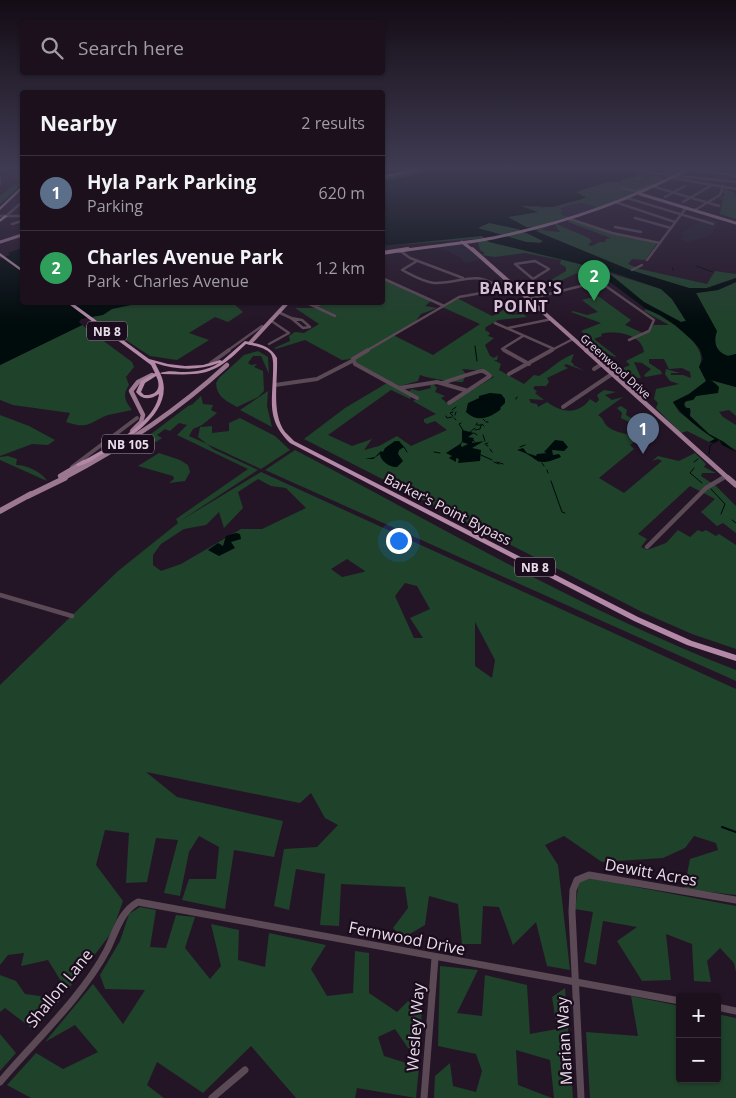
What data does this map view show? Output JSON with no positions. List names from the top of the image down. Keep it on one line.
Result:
{"streets":{"highway":["NB 8","NB 105","Barker's Point Bypass"],"main road":["Greenwood Drive"],"street":["Dewitt Acres","Fernwood Drive","Shallon Lane","Wesley Way","Marian Way"]},"crossings":[["NB 8","NB 105"],["NB 105","Barker's Point Bypass"],["Dewitt Acres","Fernwood Drive"],["Dewitt Acres","Marian Way"],["Fernwood Drive","Shallon Lane"],["Fernwood Drive","Wesley Way"],["Fernwood Drive","Marian Way"]],"districts":["BARKER'S POINT"],"page":{"search":"Search here","heading":["Nearby","2 results"],"list":[{"mark":"1","name":"Hyla Park Parking","note":"Parking","value":"620 m"},{"mark":"2","name":"Charles Avenue Park","note":"Park · Charles Avenue","value":"1.2 km"}],"pins":["2","1"],"map_buttons":["+","−"]}}
